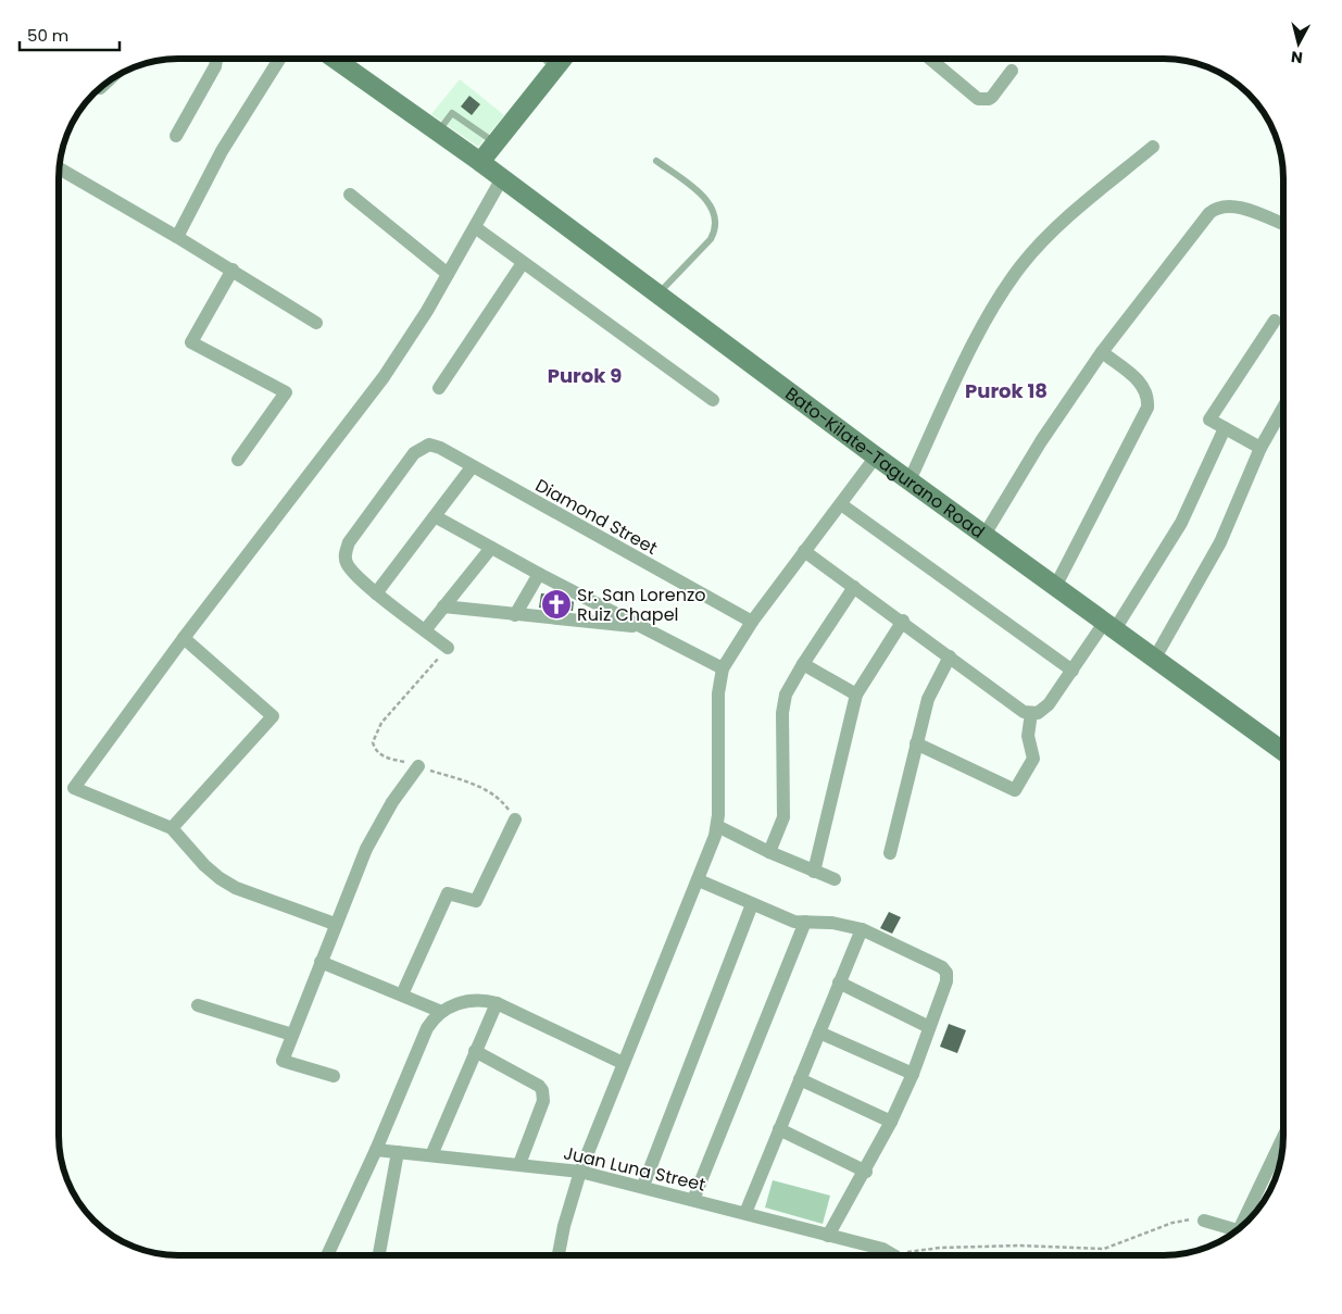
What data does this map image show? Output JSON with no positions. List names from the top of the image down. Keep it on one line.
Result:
{"streets":{"street":["Bato-Kilate-Tagurano Road","Diamond Street","Juan Luna Street"]},"districts":["Purok 9","Purok 18"],"places":{"church":["Sr. San Lorenzo Ruiz Chapel"]},"scale_bar":"50 m","north":"bottom"}
